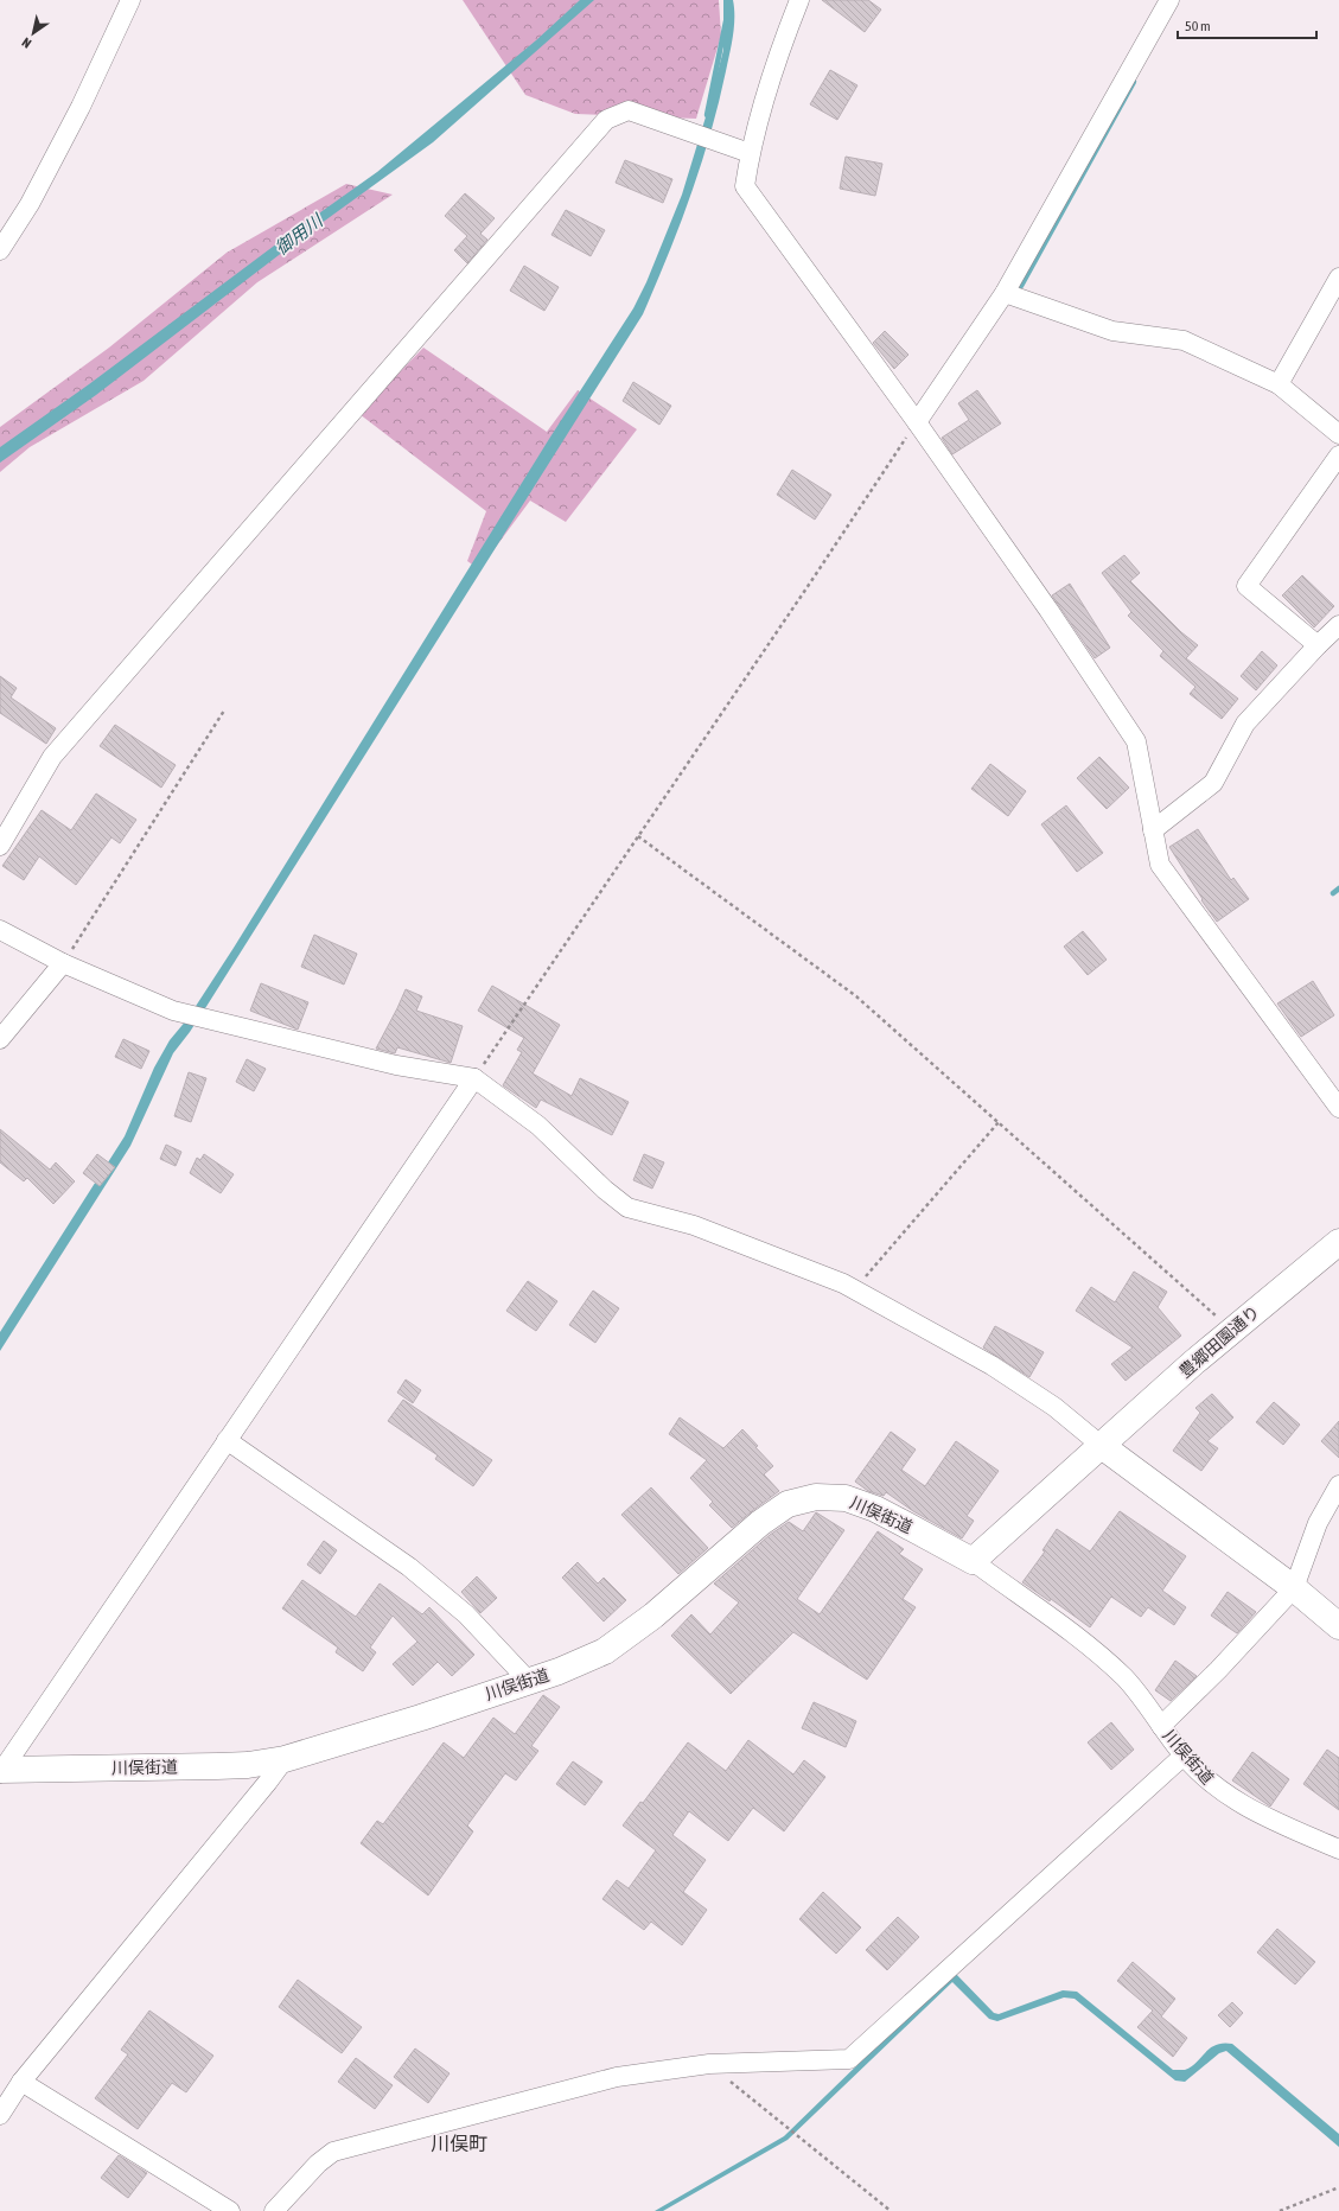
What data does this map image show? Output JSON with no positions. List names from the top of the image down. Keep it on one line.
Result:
{"streets":{"main road":["豊郷田園通り","川俣街道"]},"districts":["川俣町"],"water":["御用川"],"scale_bar":"50 m","north":"bottom left"}
